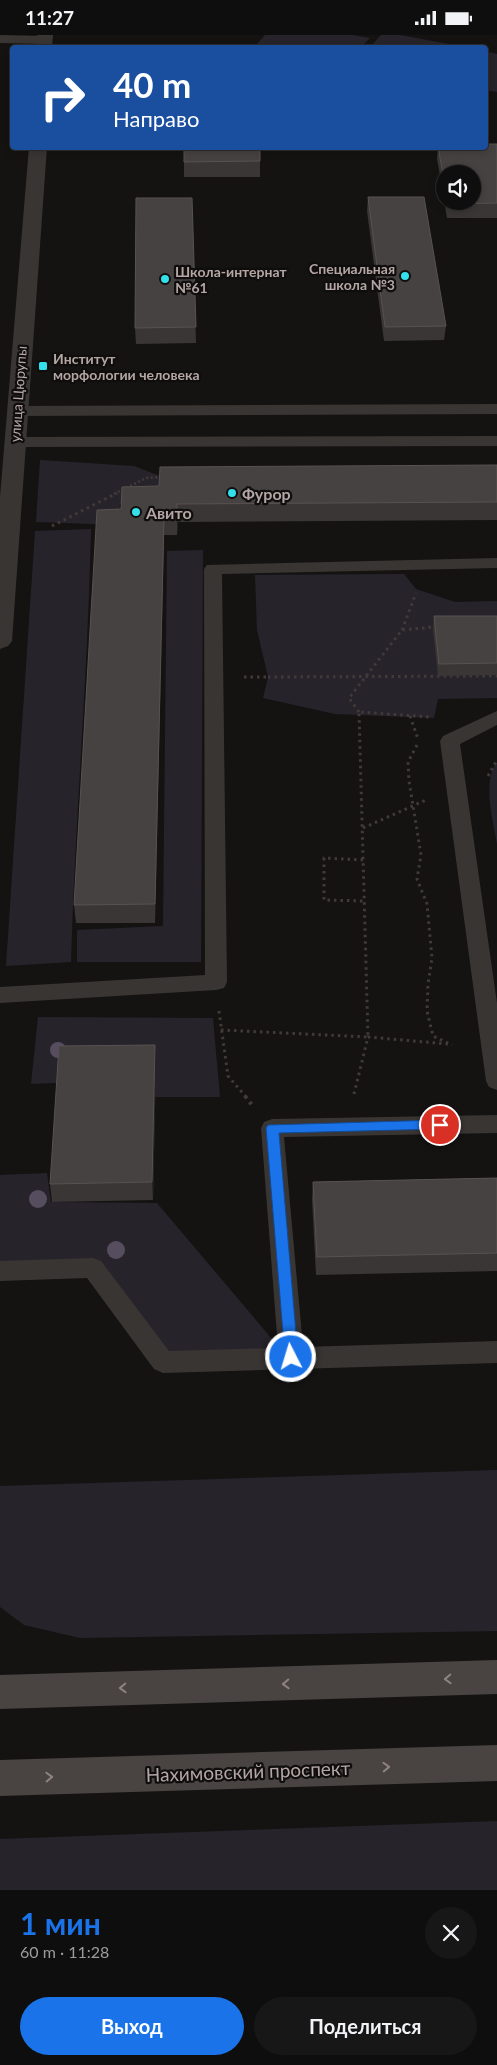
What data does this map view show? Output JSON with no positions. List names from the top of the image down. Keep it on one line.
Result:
{"streets":{"main road":["Нахимовский проспект"],"street":["улица Цюрупы"]},"places":{"other":["Специальная школа №3","Школа-интернат №61","Фурор","Авито"],"transit":["Институт морфологии человека"]},"page":{"status":"11:27","turn":["40 m","Направо"],"heading":["1 мин","60 m · 11:28"],"buttons":["Выход","Поделиться"]}}
